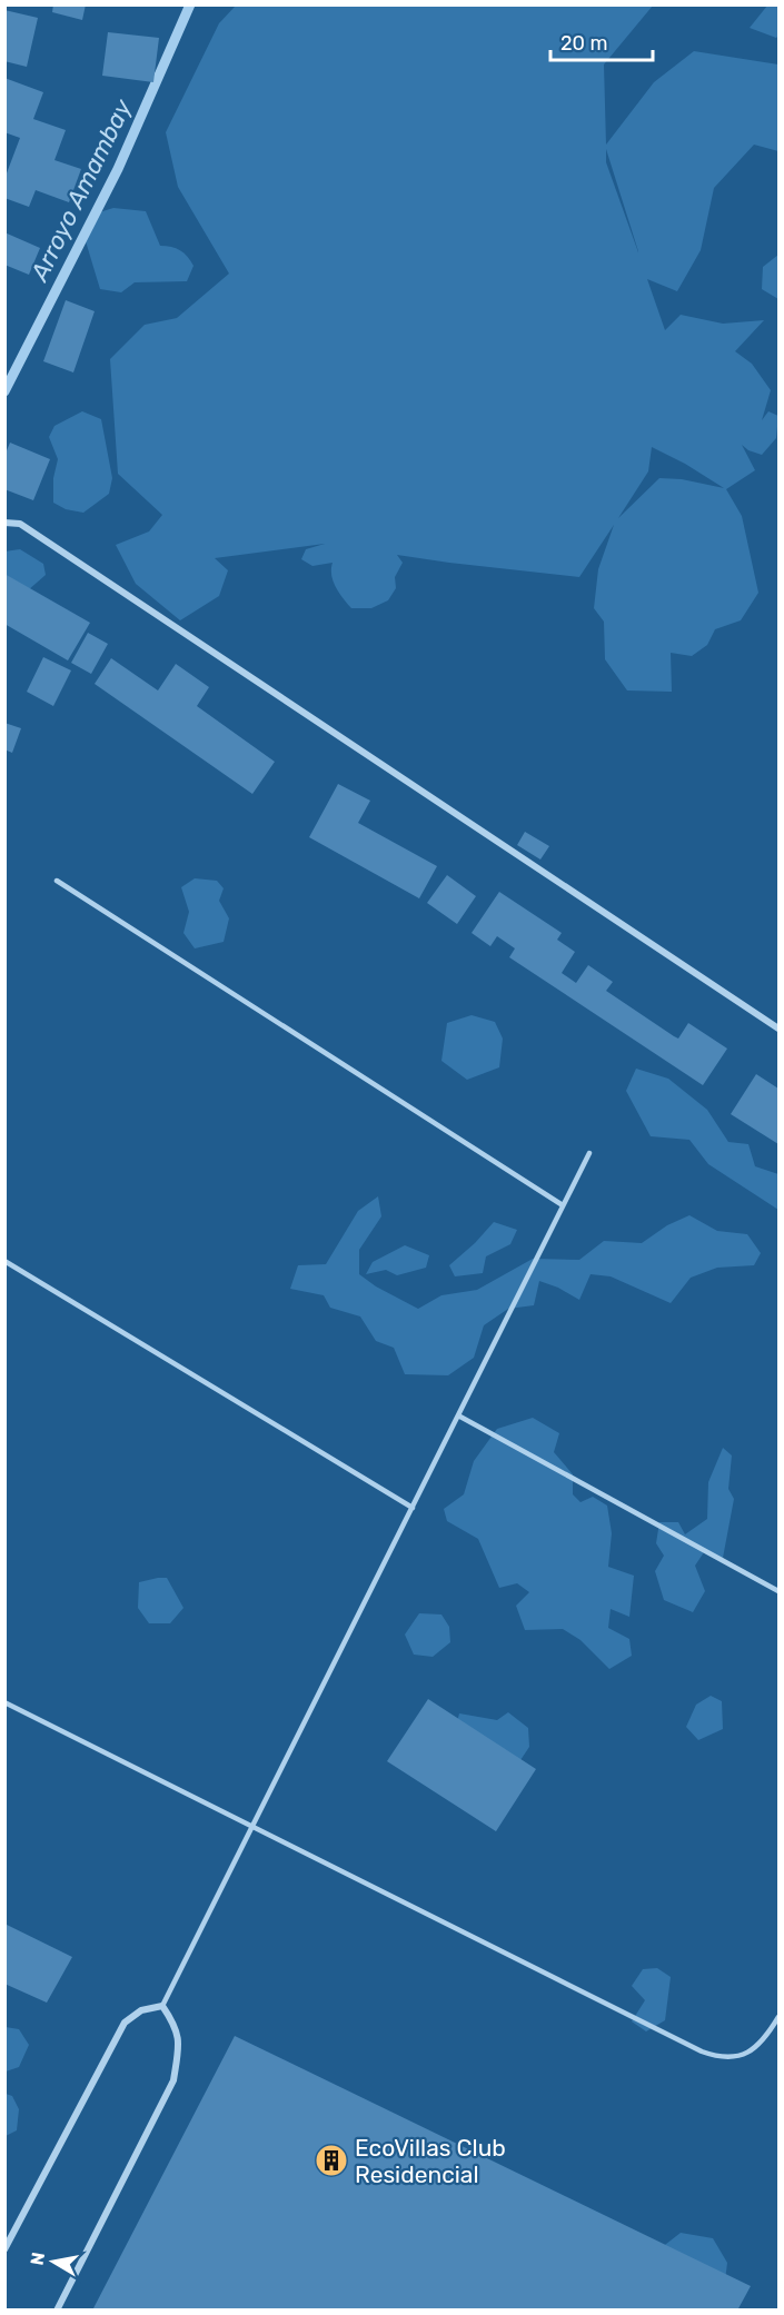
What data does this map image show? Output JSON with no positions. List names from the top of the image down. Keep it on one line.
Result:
{"water":["Arroyo Amambay"],"places":{"building":["EcoVillas Club Residencial"]},"scale_bar":"20 m","north":"left"}
